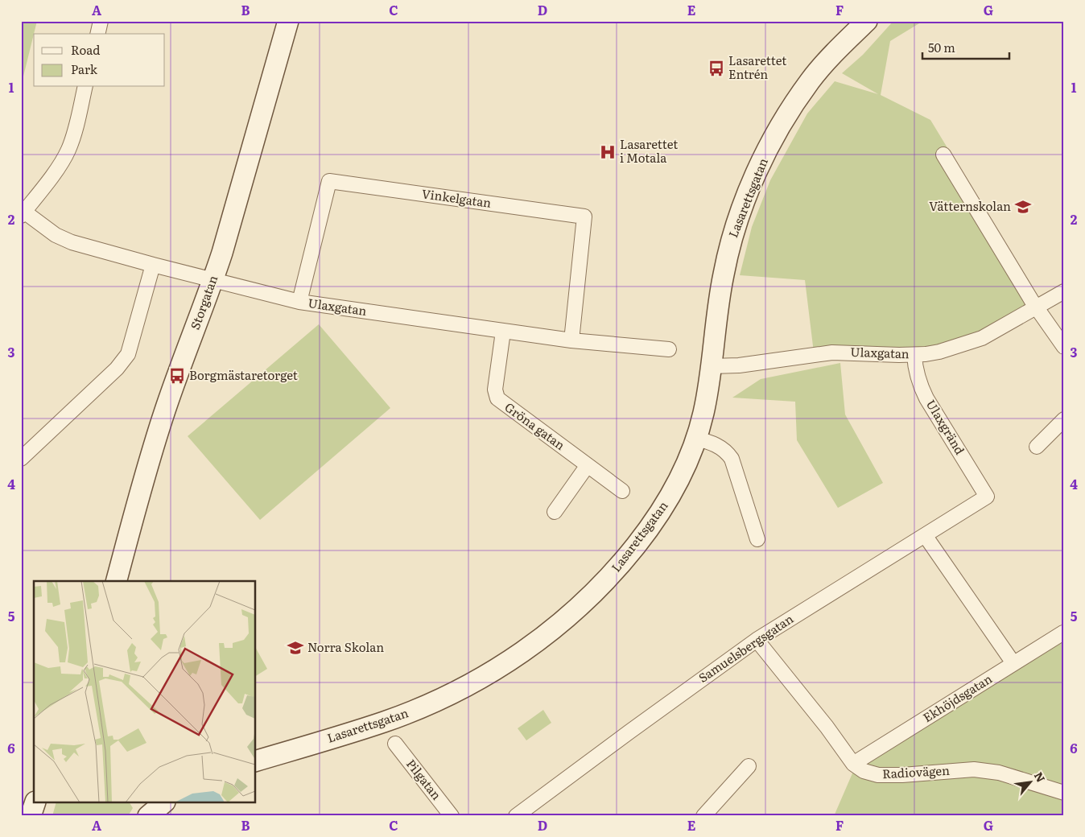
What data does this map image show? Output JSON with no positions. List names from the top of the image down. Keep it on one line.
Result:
{"streets":{"main road":["Lasarettsgatan","Storgatan"],"street":["Vinkelgatan","Ulaxgatan","Gröna gatan","Ulaxgränd","Samuelsbergsgatan","Ekhöjdsgatan","Radiovägen","Pilgatan"]},"crossings":[["Lasarettsgatan","Ulaxgatan"],["Vinkelgatan","Ulaxgatan"],["Storgatan","Ulaxgatan"],["Ulaxgatan","Gröna gatan"],["Ulaxgatan","Ulaxgränd"],["Ulaxgränd","Samuelsbergsgatan"],["Samuelsbergsgatan","Radiovägen"],["Ekhöjdsgatan","Radiovägen"]],"places":{"bus stop":["Lasarettet Entrén","Borgmästaretorget"],"hospital":["Lasarettet i Motala"],"school or university":["Vätternskolan","Norra Skolan"]},"legend":["Road","Park"],"scale_bar":"50 m","north":"top right","grid":{"columns":["A","B","C","D","E","F","G"],"rows":["1","2","3","4","5","6"]}}
